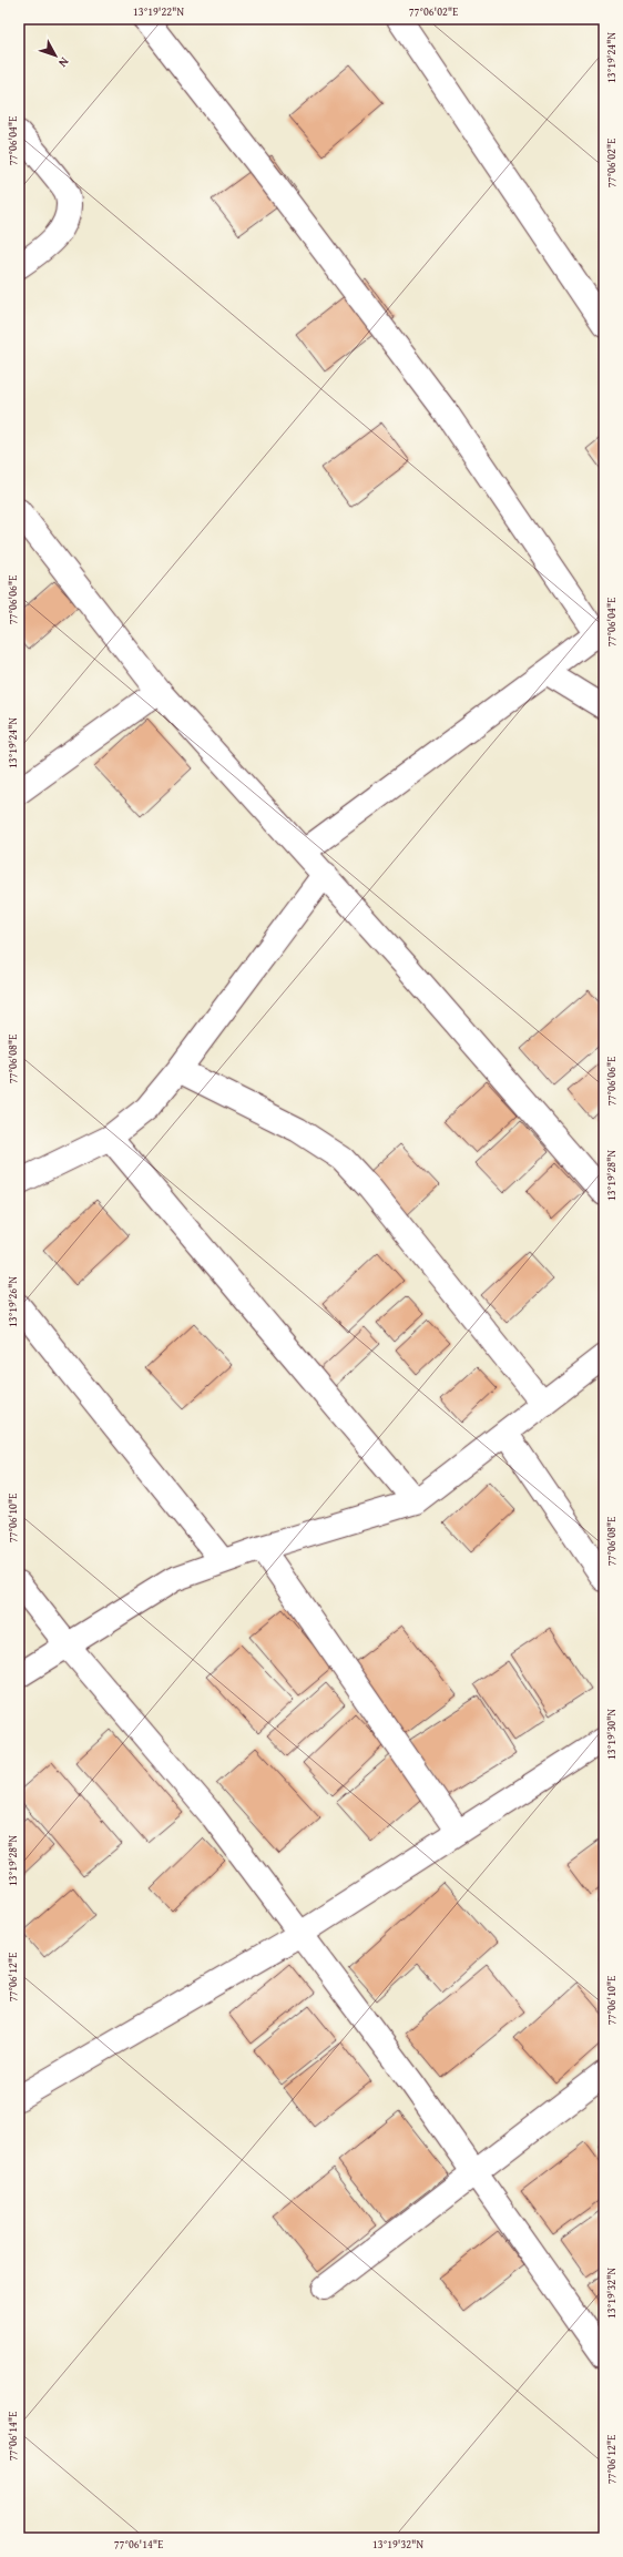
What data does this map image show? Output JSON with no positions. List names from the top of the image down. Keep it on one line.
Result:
{"north":"bottom right","coordinates":["13°19'22\"N","77°06'02\"E","13°19'24\"N","77°06'04\"E","77°06'06\"E","77°06'08\"E","13°19'28\"N","13°19'26\"N","77°06'10\"E","13°19'30\"N","77°06'12\"E","13°19'32\"N","77°06'14\"E"]}
